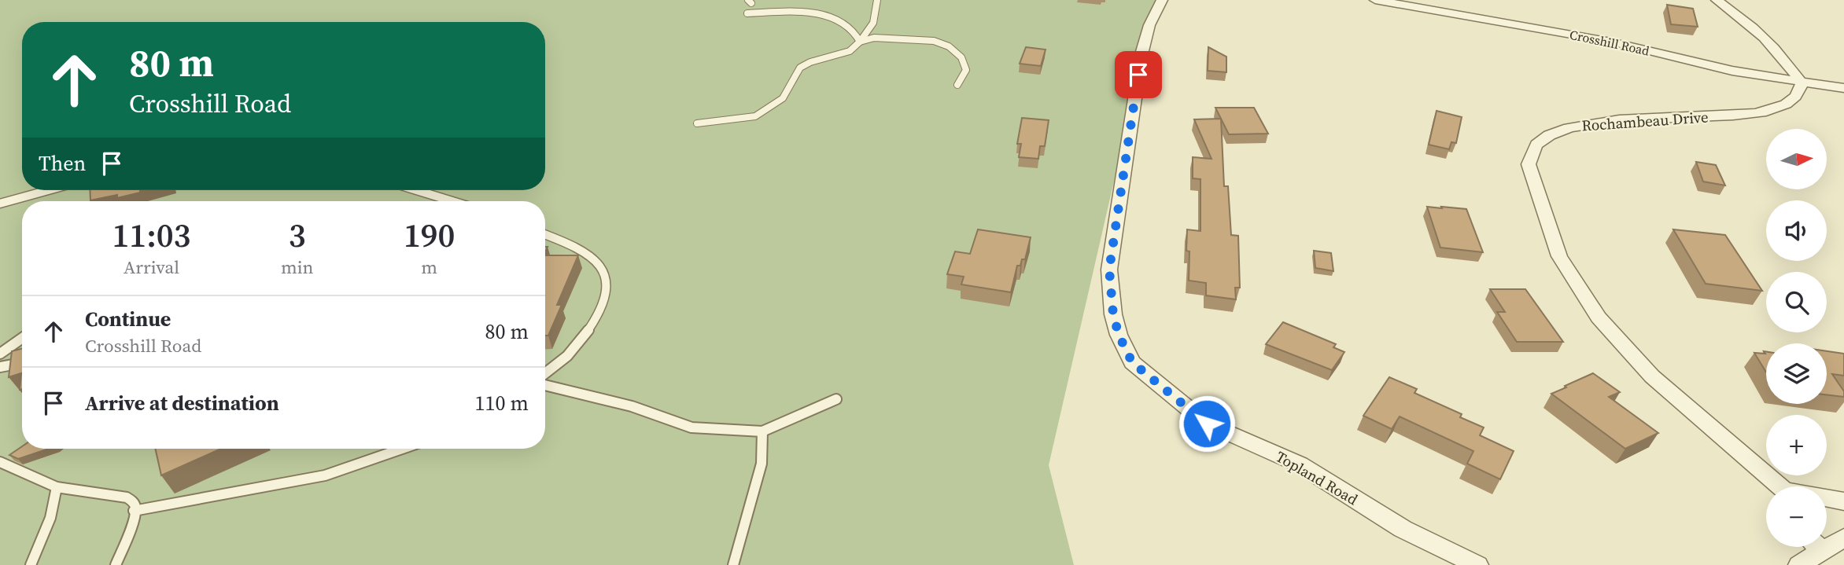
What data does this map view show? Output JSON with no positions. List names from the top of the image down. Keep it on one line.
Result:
{"streets":{"street":["Crosshill Road","Rochambeau Drive","Topland Road"]},"crossings":[["Crosshill Road","Rochambeau Drive"]],"north":"right","page":{"turn":["80 m","Crosshill Road"],"map_buttons":["+","−"],"then":"Then","eta":["11:03","Arrival","3","min","190","m"],"list":[{"name":"Continue","note":"Crosshill Road","value":"80 m"},{"name":"Arrive at destination","value":"110 m"}]}}
